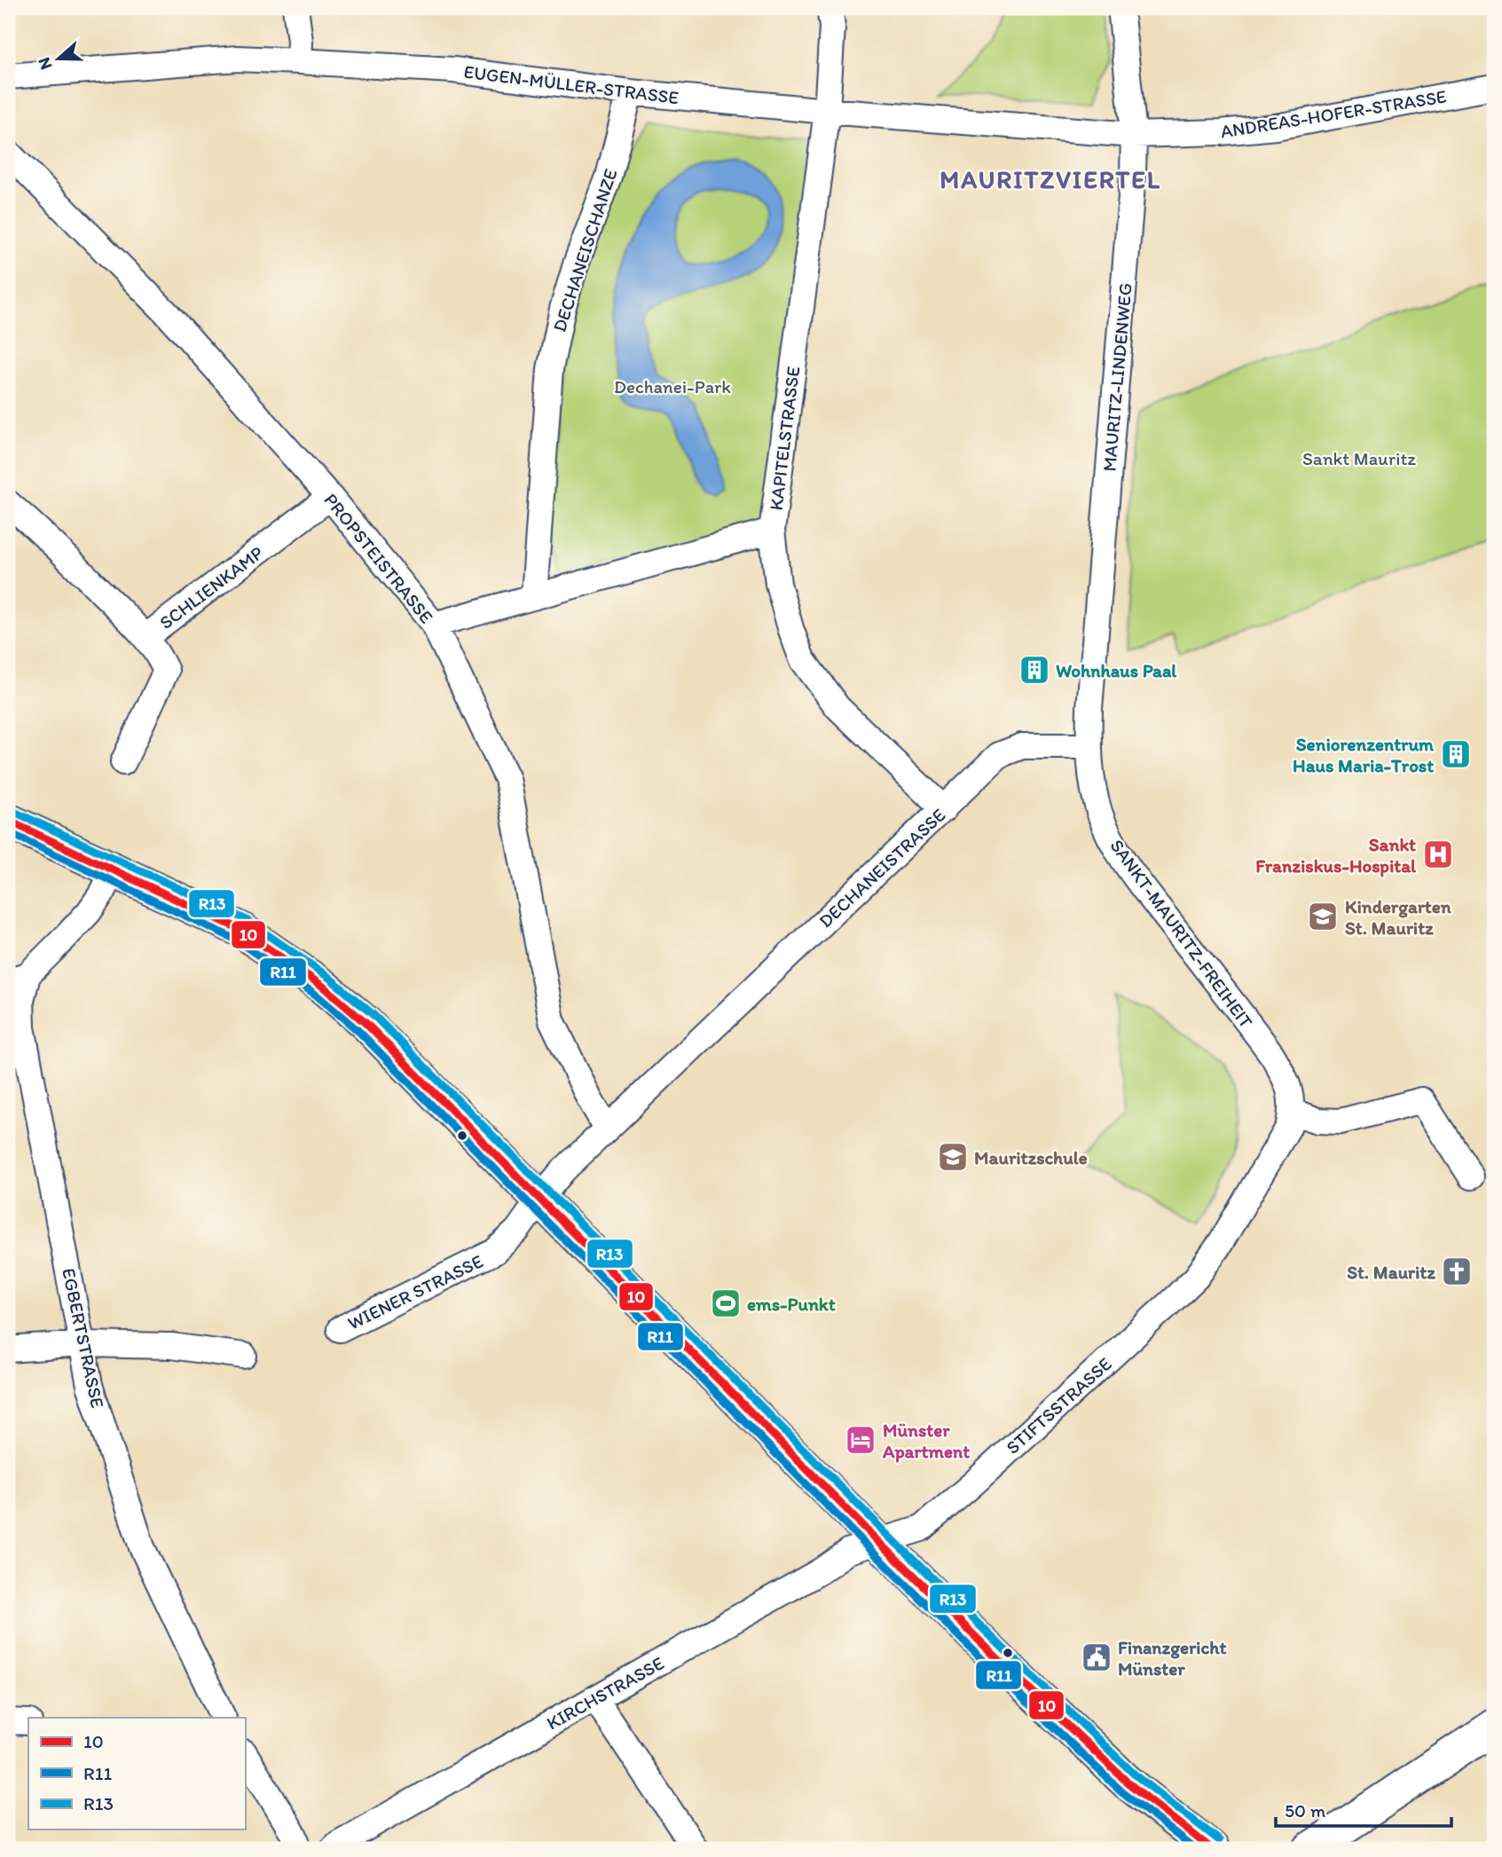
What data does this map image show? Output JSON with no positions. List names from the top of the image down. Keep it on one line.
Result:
{"streets":{"street":["EUGEN-MÜLLER-STRASSE","ANDREAS-HOFER-STRASSE","DECHANEISCHANZE","MAURITZ-LINDENWEG","KAPITELSTRASSE","PROPSTEISTRASSE","SCHLIENKAMP","DECHANEISTRASSE","SANKT-MAURITZ-FREIHEIT","WIENER STRASSE","EGBERTSTRASSE","STIFTSSTRASSE","KIRCHSTRASSE"]},"crossings":[["EUGEN-MÜLLER-STRASSE","ANDREAS-HOFER-STRASSE"],["EUGEN-MÜLLER-STRASSE","DECHANEISCHANZE"],["EUGEN-MÜLLER-STRASSE","MAURITZ-LINDENWEG"],["EUGEN-MÜLLER-STRASSE","KAPITELSTRASSE"],["ANDREAS-HOFER-STRASSE","MAURITZ-LINDENWEG"],["MAURITZ-LINDENWEG","DECHANEISTRASSE"],["MAURITZ-LINDENWEG","SANKT-MAURITZ-FREIHEIT"],["KAPITELSTRASSE","DECHANEISTRASSE"],["PROPSTEISTRASSE","SCHLIENKAMP"],["PROPSTEISTRASSE","DECHANEISTRASSE"],["DECHANEISTRASSE","SANKT-MAURITZ-FREIHEIT"],["DECHANEISTRASSE","WIENER STRASSE"],["SANKT-MAURITZ-FREIHEIT","STIFTSSTRASSE"],["STIFTSSTRASSE","KIRCHSTRASSE"]],"districts":["MAURITZVIERTEL"],"parks":["Dechanei-Park","Sankt Mauritz"],"places":{"building":["Wohnhaus Paal","Seniorenzentrum Haus Maria-Trost"],"hospital":["Sankt Franziskus-Hospital"],"school or university":["Kindergarten St. Mauritz","Mauritzschule"],"church":["St. Mauritz"],"sports":["ems-Punkt"],"hotel":["Münster Apartment"],"public building":["Finanzgericht Münster"]},"lines":["transit line R13","transit line 10","transit line R11"],"legend":["10","R11","R13"],"scale_bar":"50 m","north":"left"}
